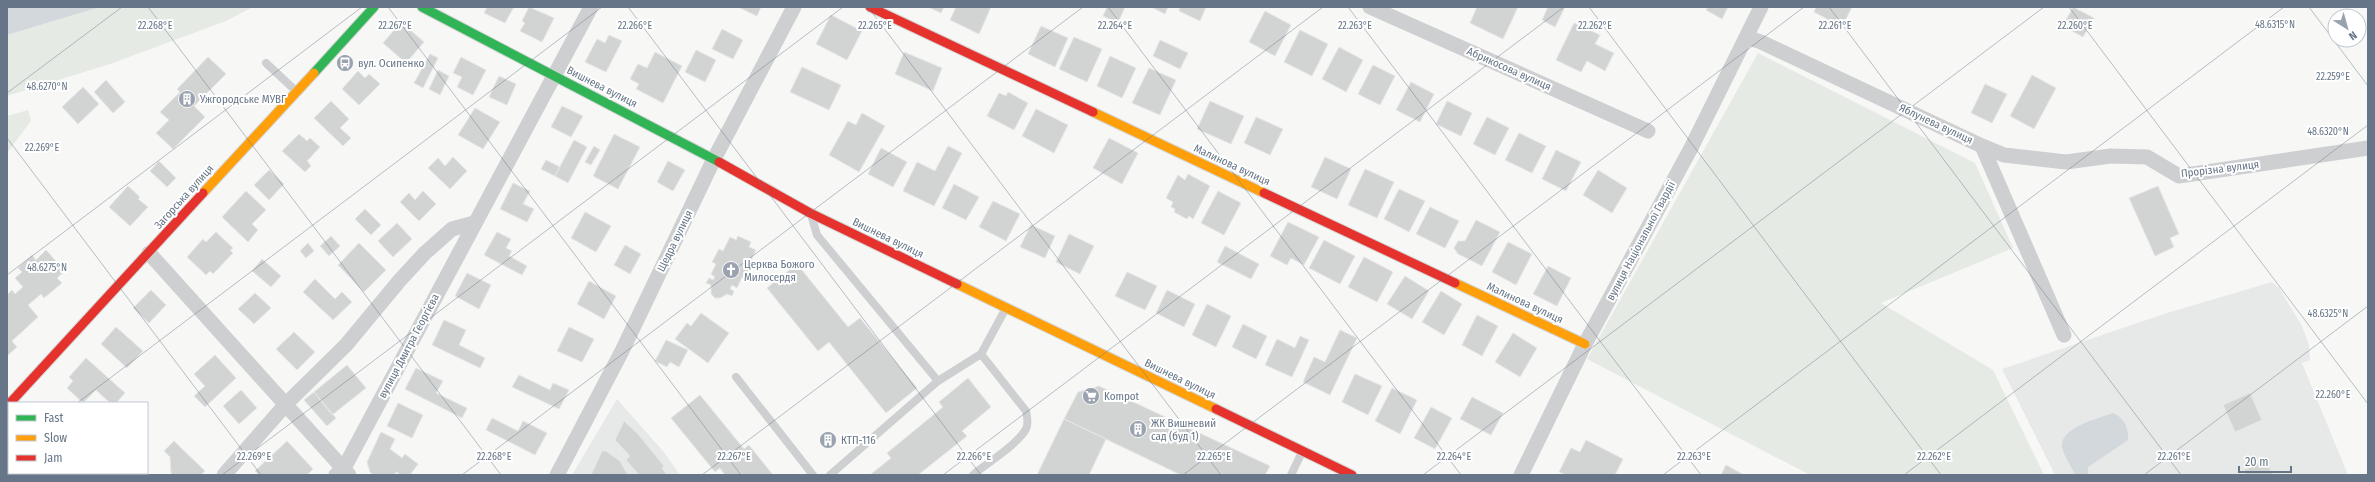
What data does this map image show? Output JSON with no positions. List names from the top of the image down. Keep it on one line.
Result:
{"streets":{"street":["Абрикосова вулиця","Вишнева вулиця","Яблунева вулиця","Малинова вулиця","Прорізна вулиця","Загорська вулиця","Щедра вулиця","вулиця Національної Гвардії","вулиця Дмитра Георгієва"]},"crossings":[["Вишнева вулиця","Щедра вулиця"],["Вишнева вулиця","вулиця Дмитра Георгієва"],["Яблунева вулиця","Прорізна вулиця"],["Яблунева вулиця","вулиця Національної Гвардії"],["Малинова вулиця","вулиця Національної Гвардії"],["Загорська вулиця","вулиця Дмитра Георгієва"]],"places":{"bus stop":["вул. Осипенко"],"building":["Ужгородське МУВГ","ЖК Вишневий сад (буд 1)","КТП-116"],"church":["Церква Божого Милосердя"],"supermarket":["Kompot"]},"legend":["Fast","Slow","Jam"],"scale_bar":"20 m","north":"bottom right","coordinates":["48.6315°N","22.268°E","22.267°E","22.266°E","22.265°E","22.264°E","22.263°E","22.262°E","22.261°E","22.260°E","22.259°E","48.6270°N","48.6320°N","22.269°E","48.6275°N","48.6325°N"]}
